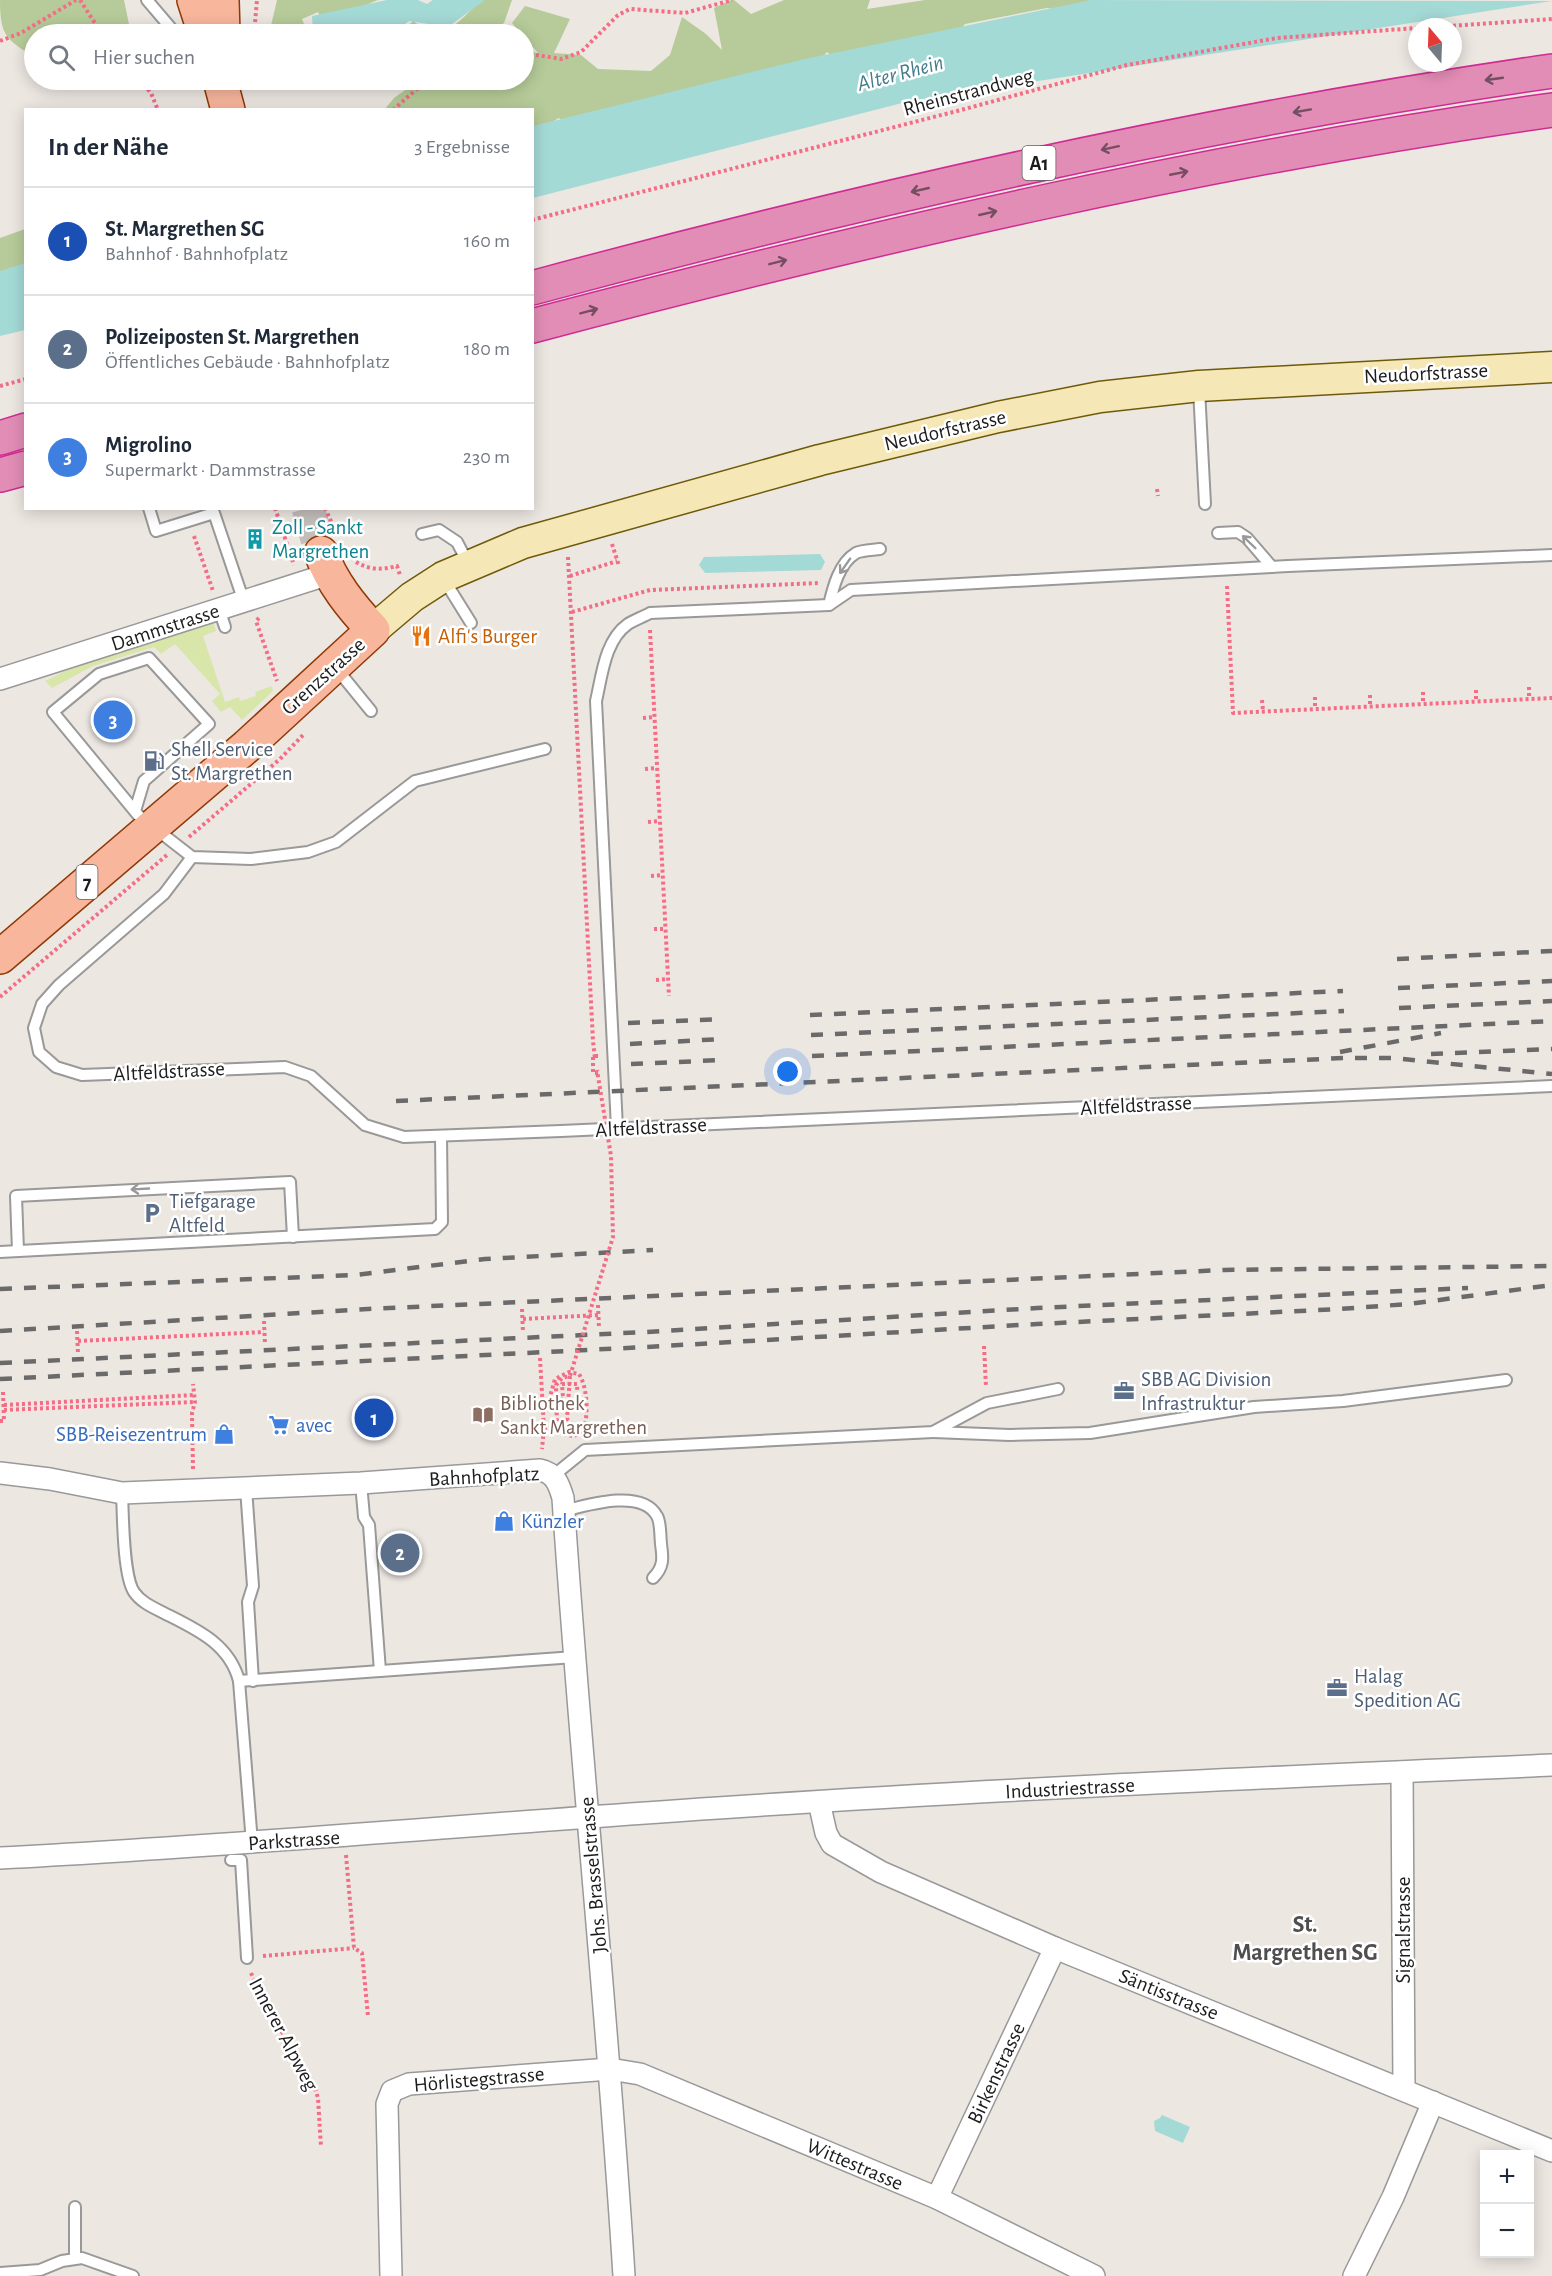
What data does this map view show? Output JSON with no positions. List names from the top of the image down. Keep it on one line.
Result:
{"streets":{"highway":["A1"],"main road":["Neudorfstrasse","Grenzstrasse","7"],"street":["Dammstrasse","Bahnhofplatz","Industriestrasse","Parkstrasse","Johs. Brasselstrasse","Signalstrasse","Säntisstrasse","Birkenstrasse","Hörlistegstrasse","Wittestrasse"],"lane":["Altfeldstrasse","Innerer Alpweg"],"path":["Rheinstrandweg"]},"crossings":[["Neudorfstrasse","Grenzstrasse"],["Bahnhofplatz","Johs. Brasselstrasse"],["Industriestrasse","Parkstrasse"],["Industriestrasse","Johs. Brasselstrasse"],["Industriestrasse","Signalstrasse"],["Industriestrasse","Säntisstrasse"],["Parkstrasse","Johs. Brasselstrasse"],["Johs. Brasselstrasse","Hörlistegstrasse"],["Johs. Brasselstrasse","Wittestrasse"],["Signalstrasse","Säntisstrasse"],["Säntisstrasse","Birkenstrasse"],["Birkenstrasse","Wittestrasse"],["Hörlistegstrasse","Wittestrasse"]],"districts":["St. Margrethen SG"],"water":["Alter Rhein"],"places":{"building":["Zoll - Sankt Margrethen"],"restaurant":["Alfi's Burger"],"fuel station":["Shell Service St. Margrethen"],"parking":["Tiefgarage Altfeld"],"office":["SBB AG Division Infrastruktur","Halag Spedition AG"],"library":["Bibliothek Sankt Margrethen"],"supermarket":["avec"],"shop":["SBB-Reisezentrum","Künzler"]},"north":"top","page":{"search":"Hier suchen","heading":["In der Nähe","3 Ergebnisse"],"list":[{"mark":"1","name":"St. Margrethen SG","note":"Bahnhof · Bahnhofplatz","value":"160 m"},{"mark":"2","name":"Polizeiposten St. Margrethen","note":"Öffentliches Gebäude · Bahnhofplatz","value":"180 m"},{"mark":"3","name":"Migrolino","note":"Supermarkt · Dammstrasse","value":"230 m"}],"pins":["3","1","2"],"map_buttons":["+","−"]}}
